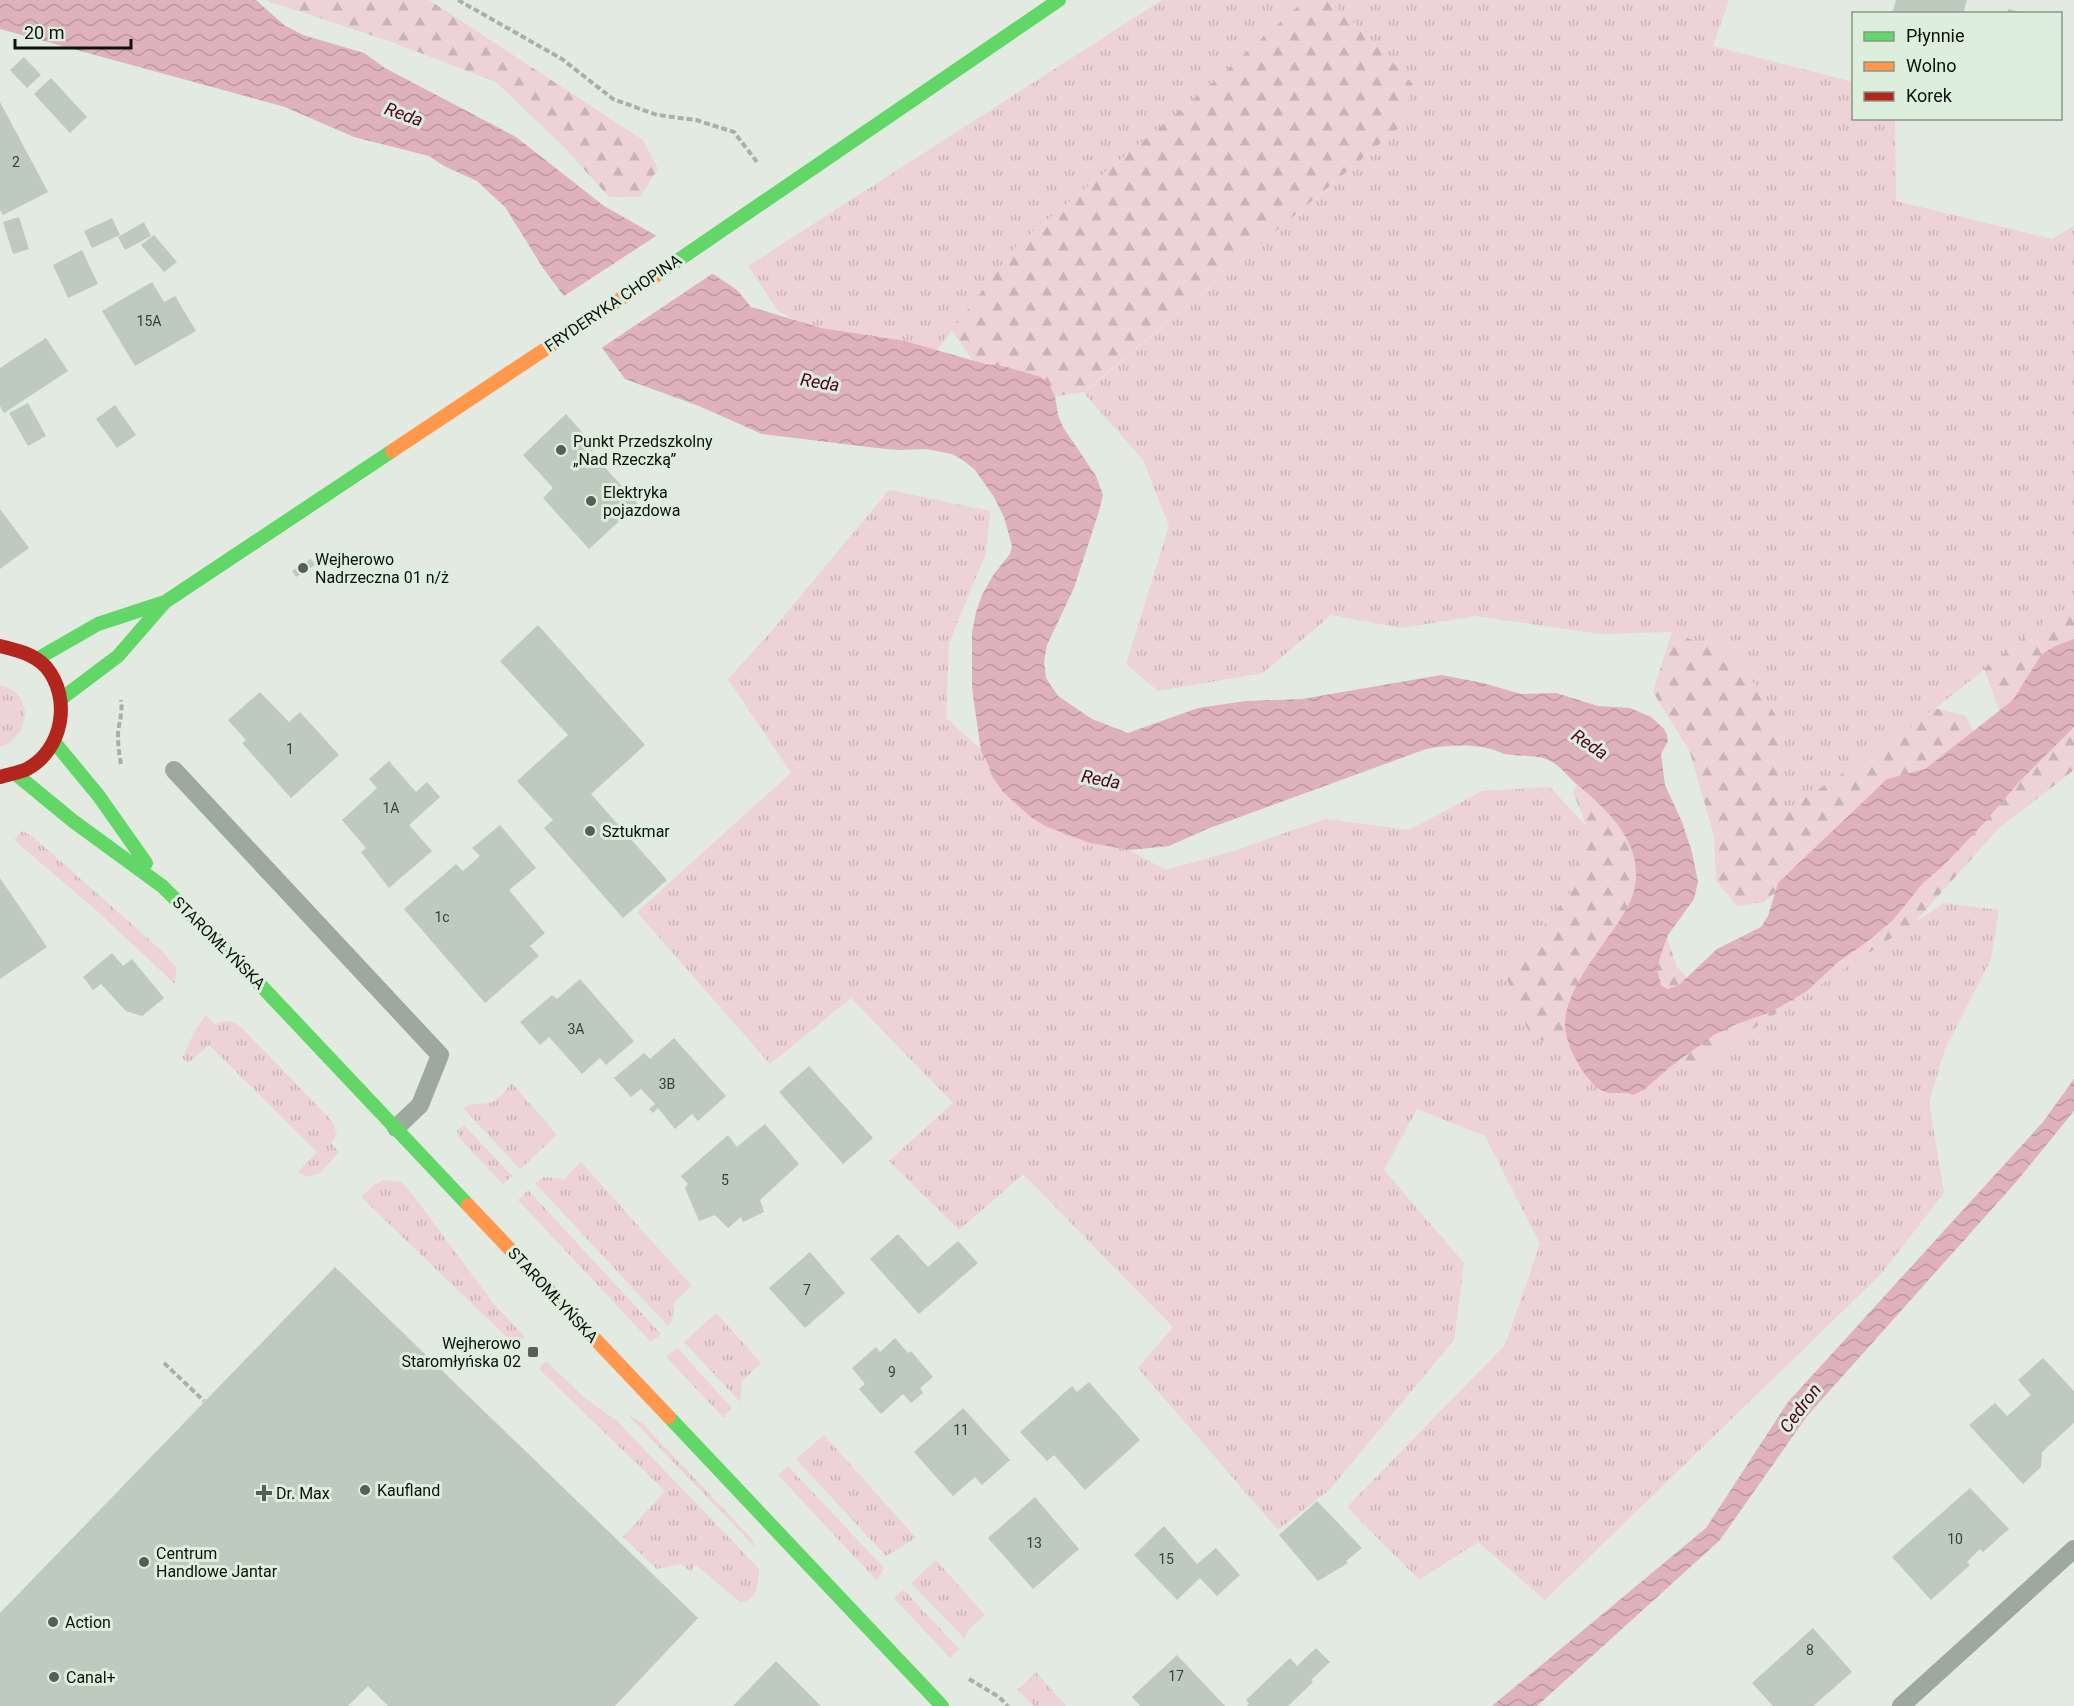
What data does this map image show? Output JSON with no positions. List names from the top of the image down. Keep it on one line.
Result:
{"streets":{"main road":["FRYDERYKA CHOPINA","STAROMŁYŃSKA"]},"water":["Reda","Cedron"],"places":{"other":["Punkt Przedszkolny „Nad Rzeczką”","Elektryka pojazdowa","Wejherowo Nadrzeczna 01 n/ż","Sztukmar","Kaufland","Centrum Handlowe Jantar","Action","Canal+"],"transit":["Wejherowo Staromłyńska 02"],"health":["Dr. Max"]},"house_numbers":["2","15A","1","1A","1c","3A","3B","5","7","9","11","10","13","15","8","17"],"legend":["Płynnie","Wolno","Korek"],"scale_bar":"20 m"}
